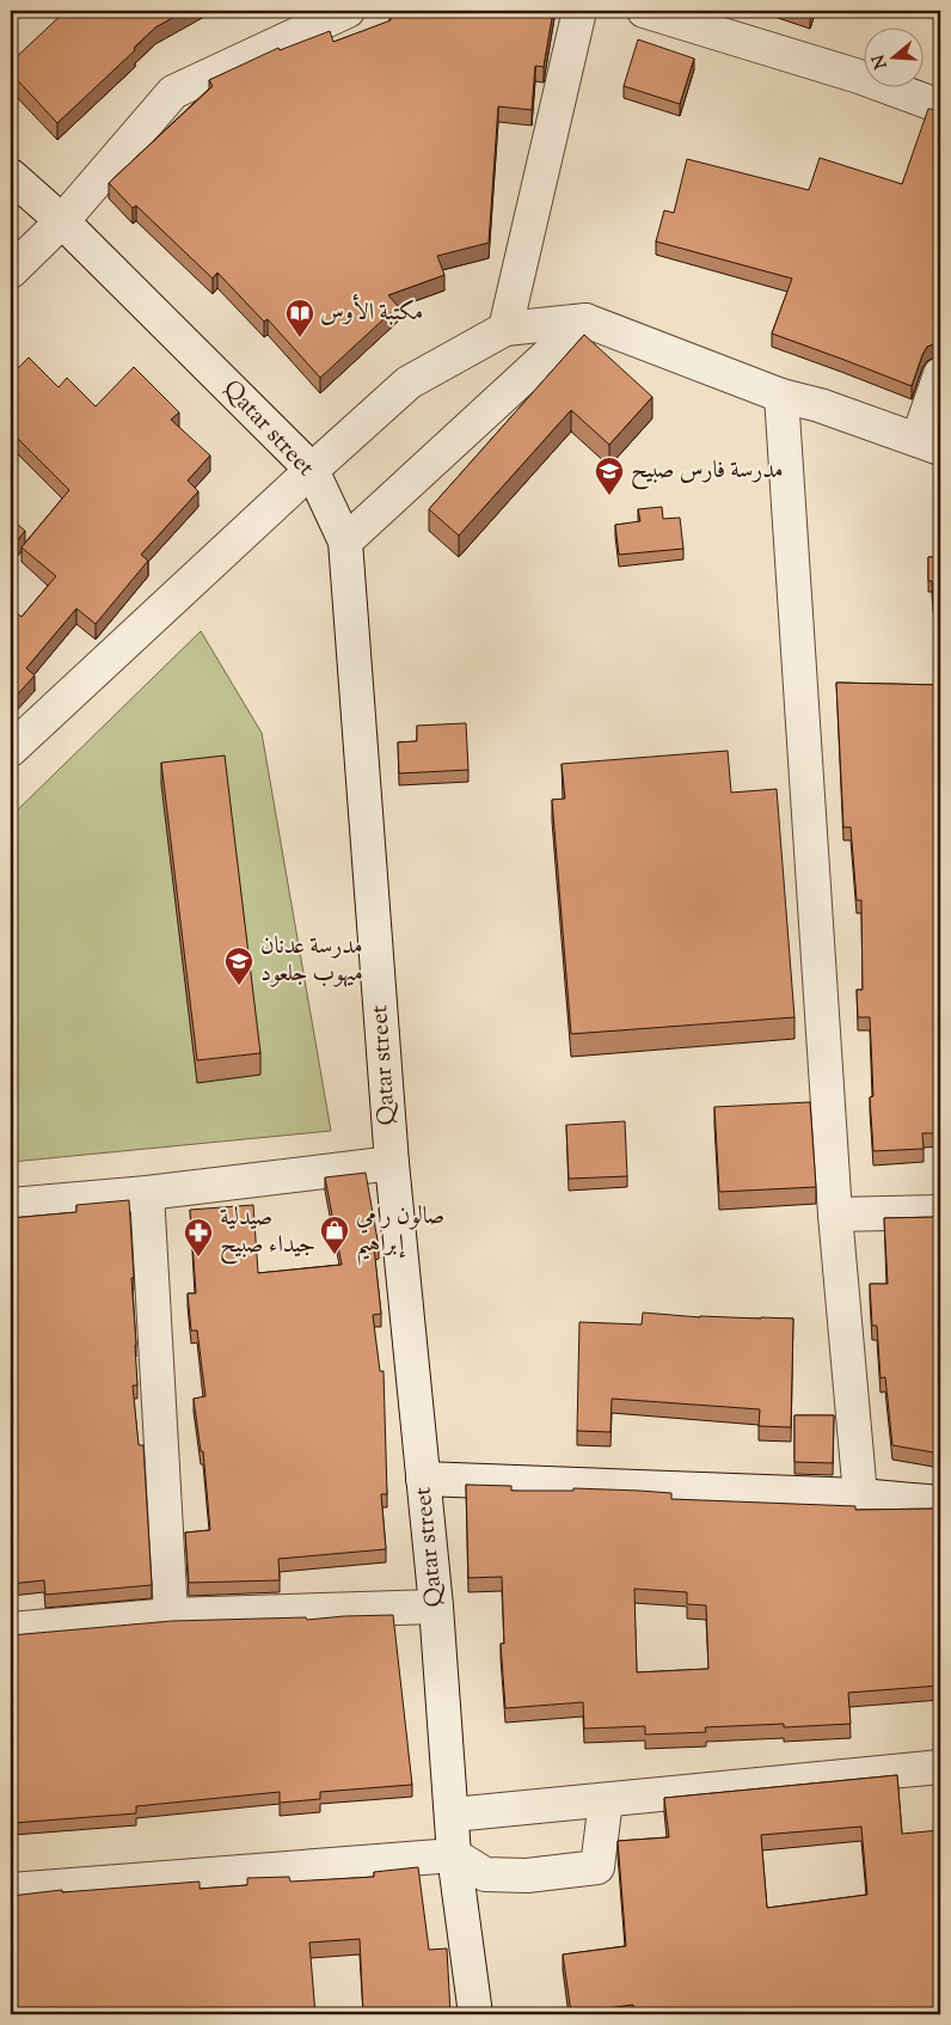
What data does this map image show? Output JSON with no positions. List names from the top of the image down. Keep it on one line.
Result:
{"streets":{"street":["Qatar street"]},"places":{"library":["مكتبة الأوس"],"school or university":["مدرسة فارس صبيح","مدرسة عدنان ميهوب جلعود"],"shop":["صالون رامي إبراهيم"],"pharmacy":["صيدلية جيداء صبيح"]},"north":"left"}
